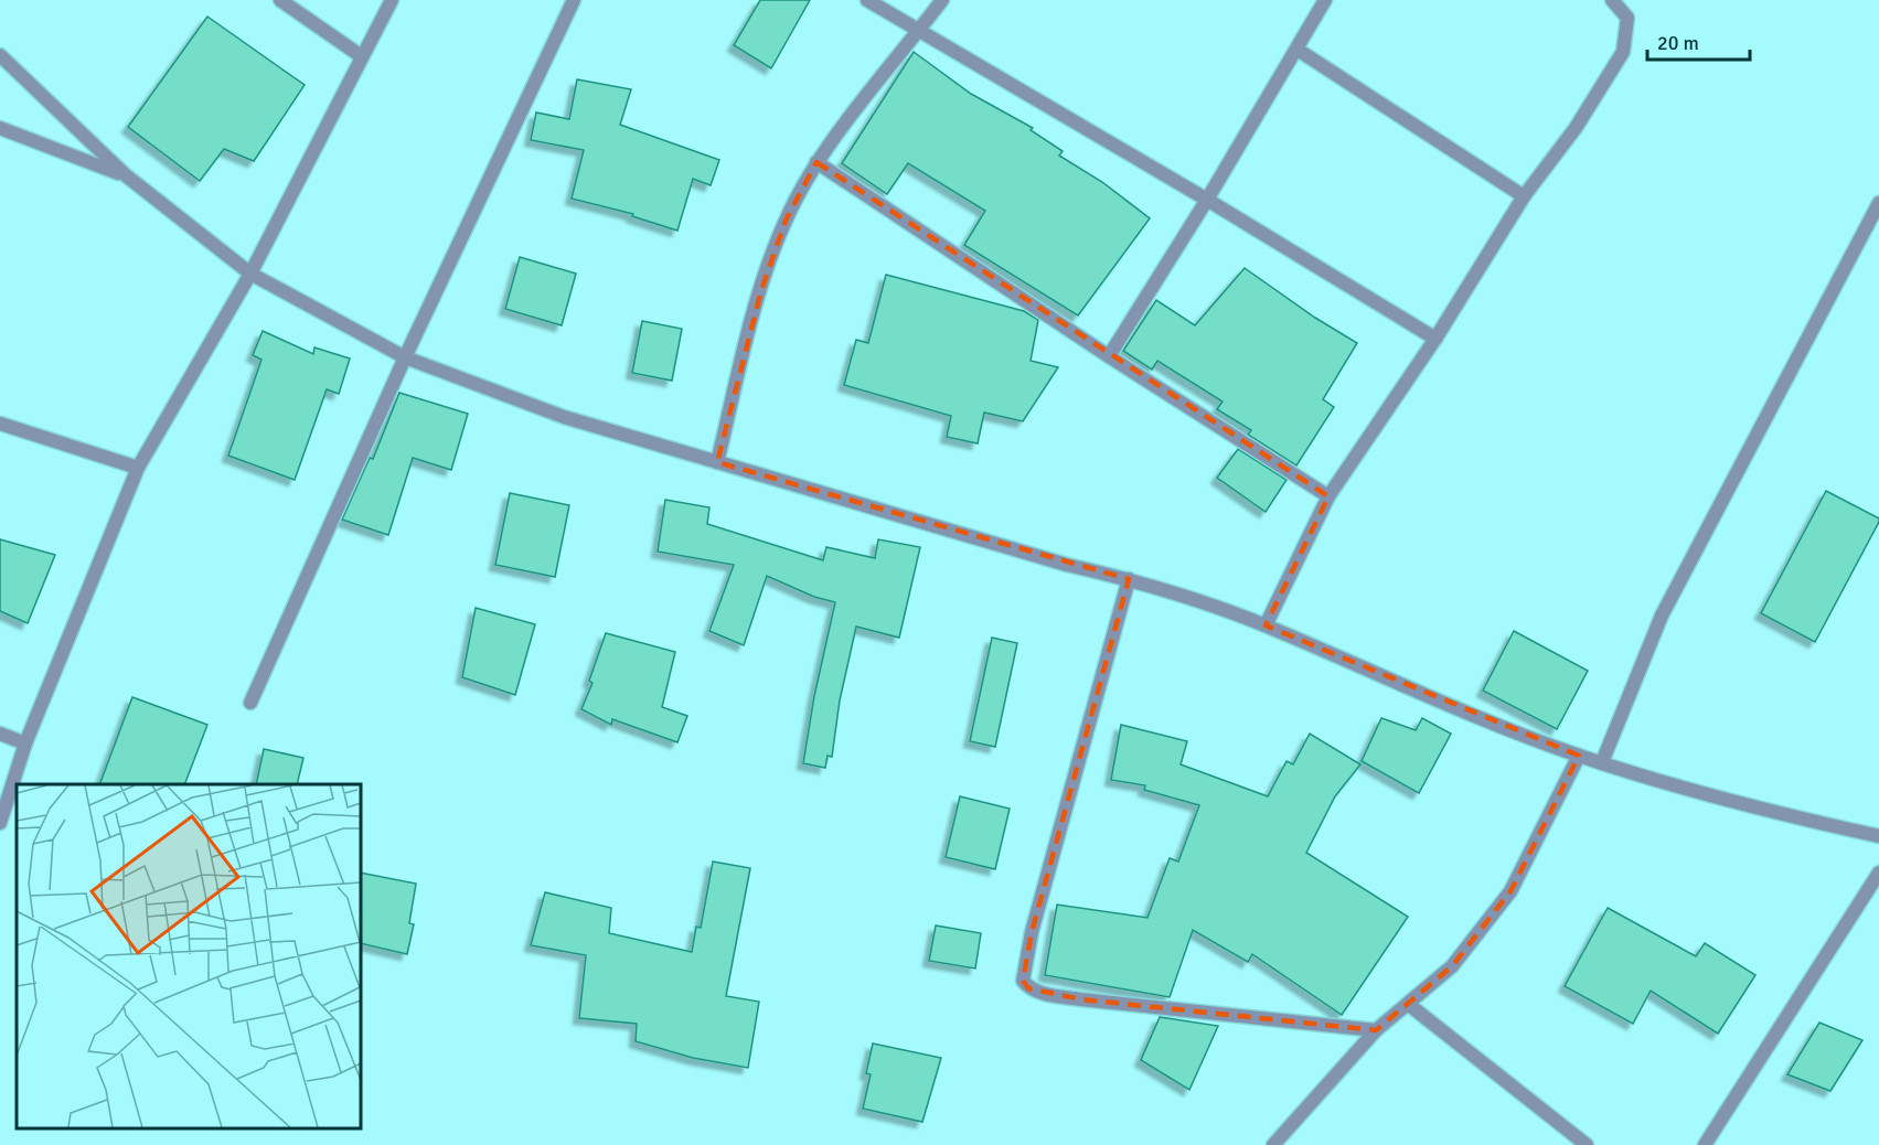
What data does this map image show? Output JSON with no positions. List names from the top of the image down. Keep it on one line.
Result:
{"scale_bar":"20 m"}
